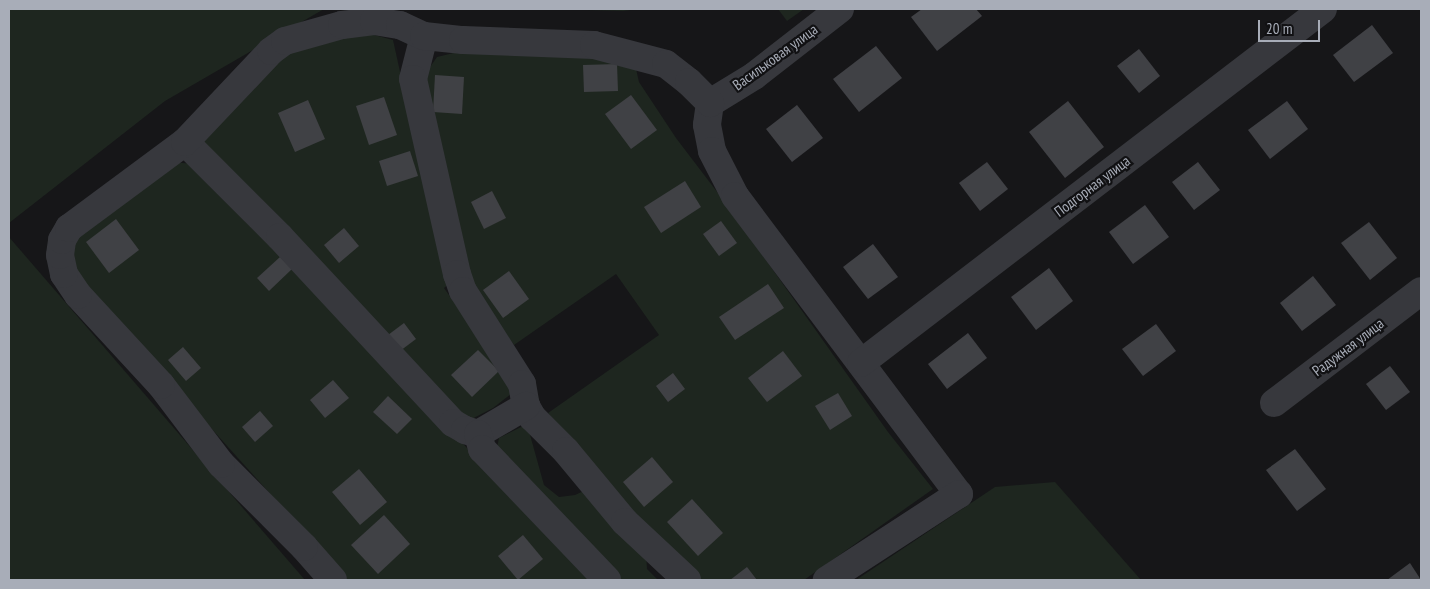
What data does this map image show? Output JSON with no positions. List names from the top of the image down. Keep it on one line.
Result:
{"streets":{"street":["Васильковая улица","Подгорная улица","Радужная улица"]},"scale_bar":"20 m"}
